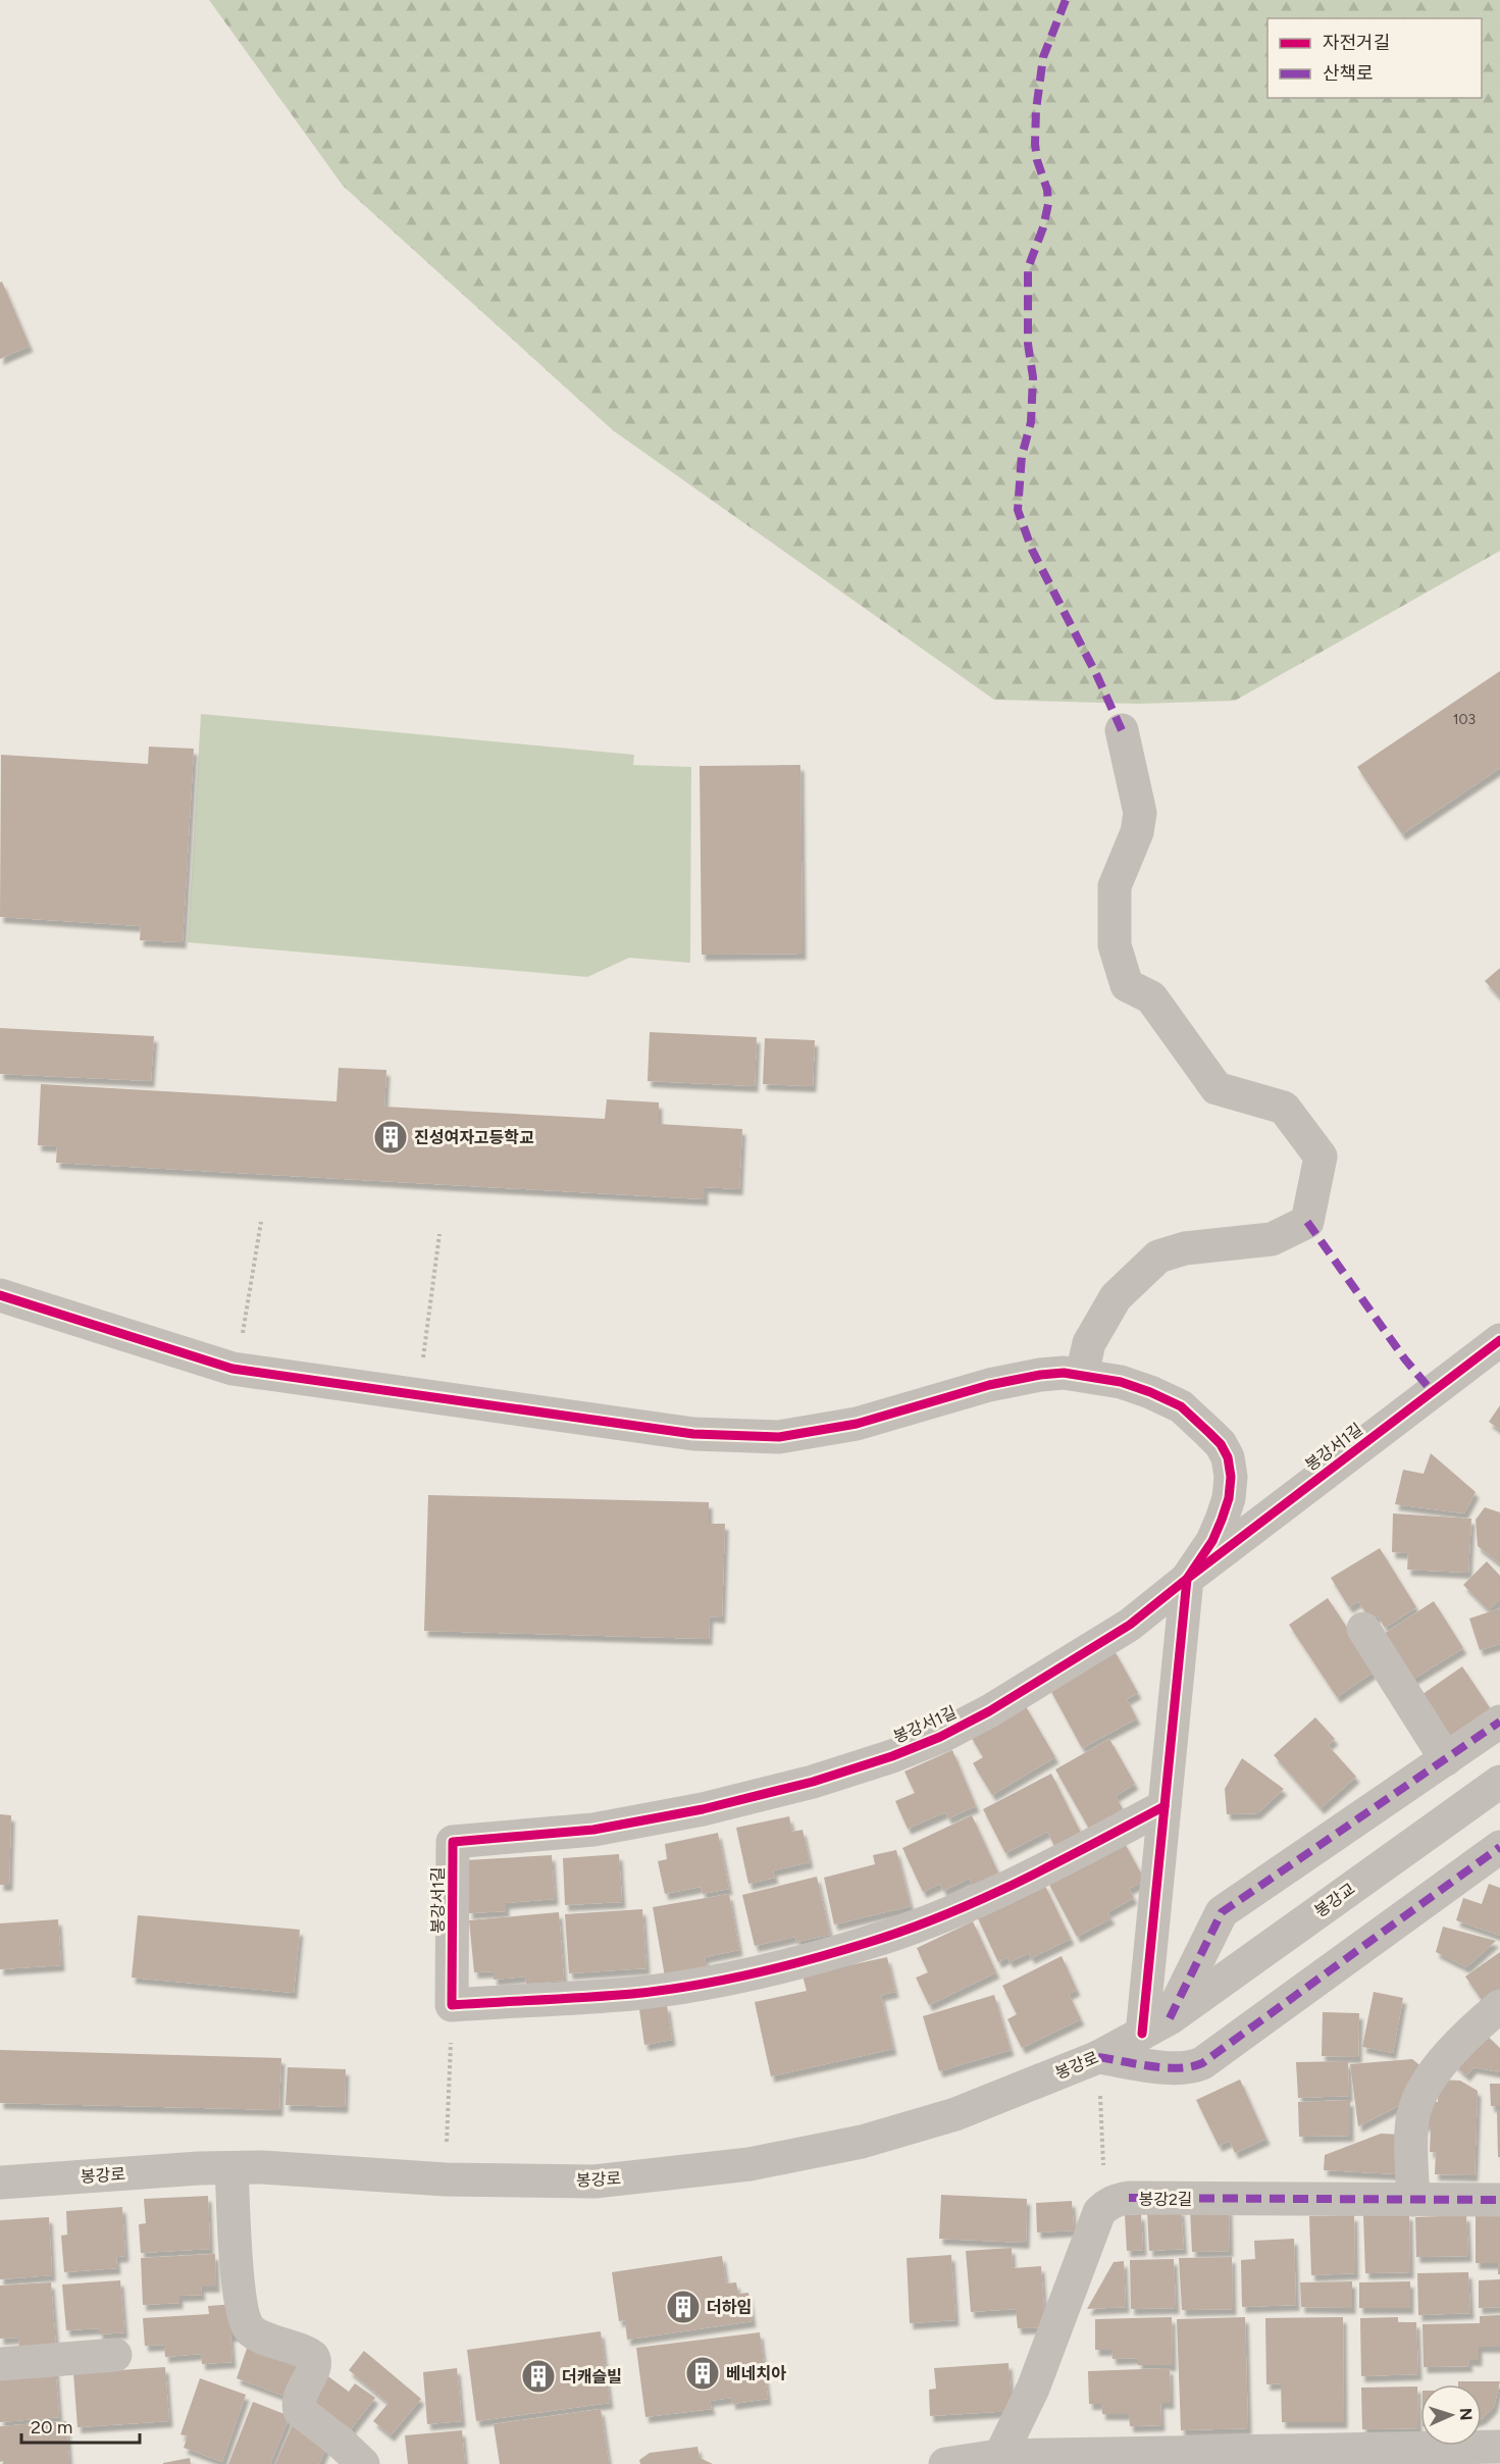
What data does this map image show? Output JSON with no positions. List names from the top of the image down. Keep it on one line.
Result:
{"streets":{"street":["봉강서1길","봉강교","봉강로","봉강2길"]},"crossings":[["봉강교","봉강로"]],"places":{"building":["진성여자고등학교","더하임","베네치아","더캐슬빌"]},"house_numbers":["103"],"legend":["자전거길","산책로"],"scale_bar":"20 m","north":"right"}
